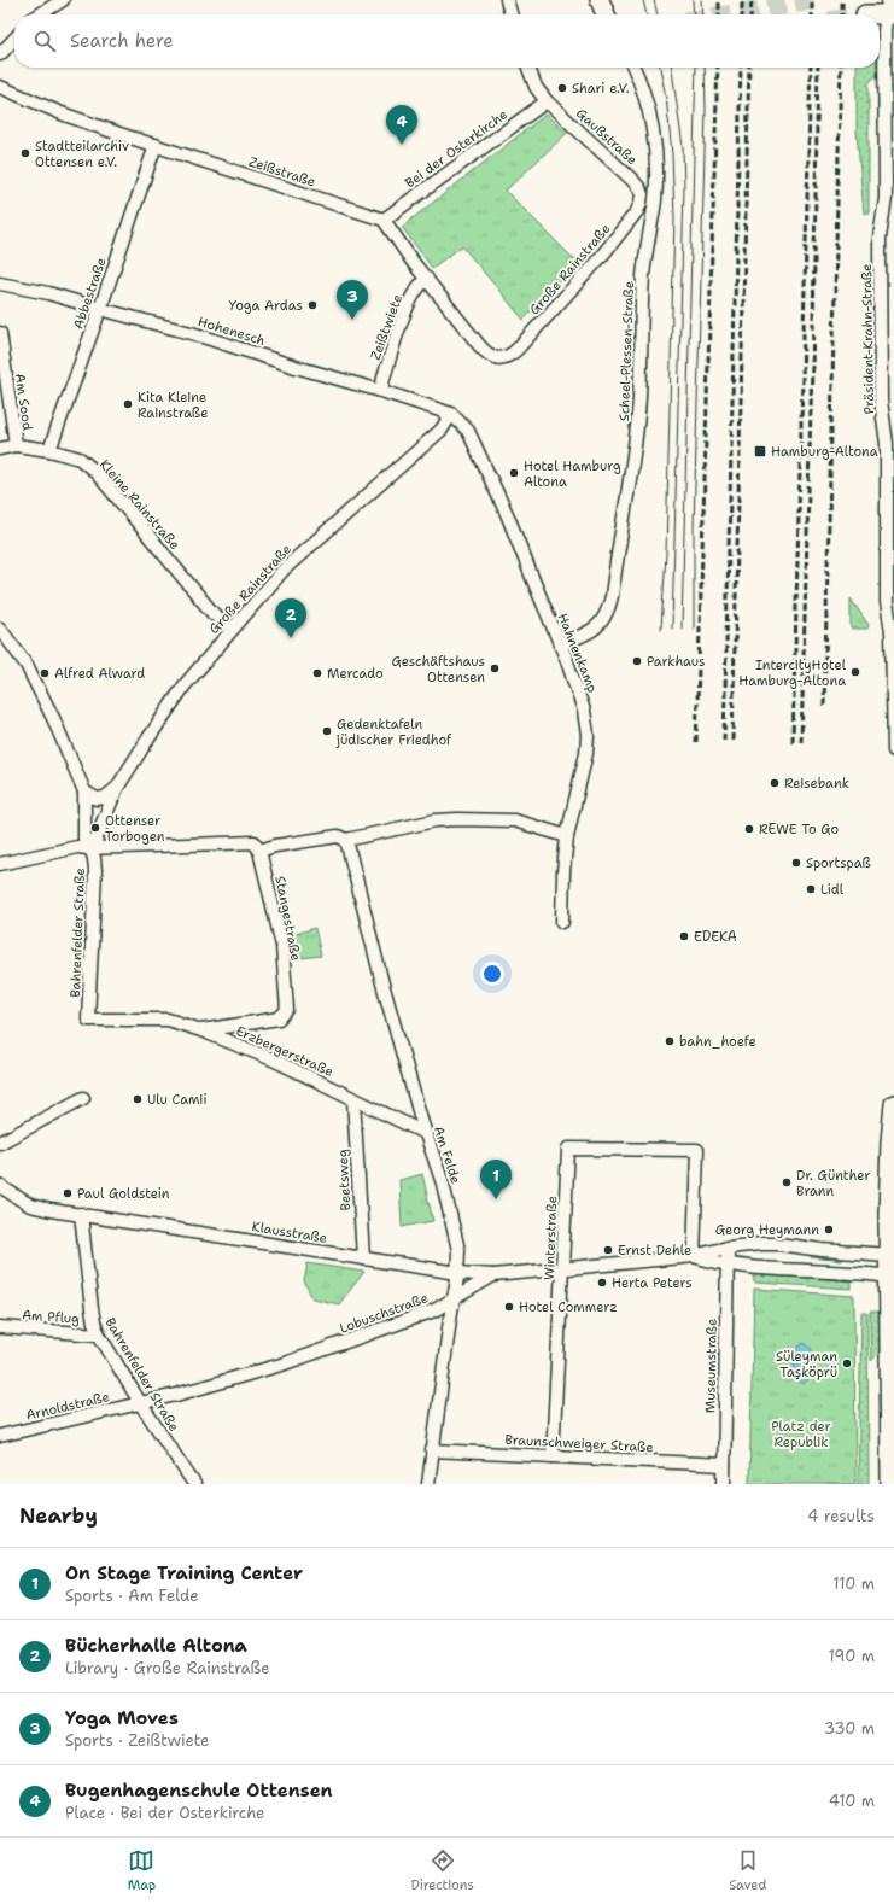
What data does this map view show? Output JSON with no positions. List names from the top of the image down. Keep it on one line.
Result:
{"streets":{"street":["Gaußstraße","Bei der Osterkirche","Zeißstraße","Große Rainstraße","Abbestraße","Zeißtwiete","Hohenesch","Präsident-Krahn-Straße","Scheel-Plessen-Straße","Am Sood","Kleine Rainstraße","Hahnenkamp","Stangestraße","Bahrenfelder Straße","Erzbergerstraße","Am Felde","Beetsweg","Klausstraße","Winterstraße","Lobuschstraße","Am Pflug","Museumstraße","Arnoldstraße","Braunschweiger Straße"]},"crossings":[["Gaußstraße","Bei der Osterkirche"],["Gaußstraße","Große Rainstraße"],["Bei der Osterkirche","Zeißstraße"],["Zeißstraße","Abbestraße"],["Große Rainstraße","Zeißtwiete"],["Große Rainstraße","Hohenesch"],["Große Rainstraße","Kleine Rainstraße"],["Große Rainstraße","Hahnenkamp"],["Große Rainstraße","Bahrenfelder Straße"],["Abbestraße","Hohenesch"],["Abbestraße","Kleine Rainstraße"],["Zeißtwiete","Hohenesch"],["Hohenesch","Hahnenkamp"],["Scheel-Plessen-Straße","Hahnenkamp"],["Am Sood","Kleine Rainstraße"],["Stangestraße","Erzbergerstraße"],["Bahrenfelder Straße","Erzbergerstraße"],["Bahrenfelder Straße","Klausstraße"],["Bahrenfelder Straße","Lobuschstraße"],["Bahrenfelder Straße","Am Pflug"],["Bahrenfelder Straße","Arnoldstraße"],["Erzbergerstraße","Am Felde"],["Erzbergerstraße","Beetsweg"],["Am Felde","Klausstraße"],["Am Felde","Lobuschstraße"],["Am Felde","Braunschweiger Straße"],["Beetsweg","Klausstraße"],["Klausstraße","Lobuschstraße"],["Winterstraße","Lobuschstraße"],["Winterstraße","Braunschweiger Straße"],["Lobuschstraße","Arnoldstraße"],["Museumstraße","Braunschweiger Straße"]],"parks":["Platz der Republik"],"places":{"other":["Shari e.V.","Stadtteilarchiv Ottensen e.V.","Yoga Ardas","Kita Kleine Rainstraße","Hotel Hamburg Altona","Parkhaus","Geschäftshaus Ottensen","IntercityHotel Hamburg-Altona","Alfred Alward","Mercado","Gedenktafeln jüdischer Friedhof","Reisebank","Ottenser Torbogen","REWE To Go","Sportspaß","Lidl","EDEKA","bahn_hoefe","Ulu Camii","Dr. Günther Brann","Paul Goldstein","Georg Heymann","Ernst Dehle","Herta Peters","Hotel Commerz","Süleyman Taşköprü"],"transit":["Hamburg-Altona"]},"page":{"search":"Search here","pins":["4","3","2","1"],"heading":["Nearby","4 results"],"list":[{"mark":"1","name":"On Stage Training Center","note":"Sports · Am Felde","value":"110 m"},{"mark":"2","name":"Bücherhalle Altona","note":"Library · Große Rainstraße","value":"190 m"},{"mark":"3","name":"Yoga Moves","note":"Sports · Zeißtwiete","value":"330 m"},{"mark":"4","name":"Bugenhagenschule Ottensen","note":"Place · Bei der Osterkirche","value":"410 m"}],"nav":["Map","Directions","Saved"]}}
